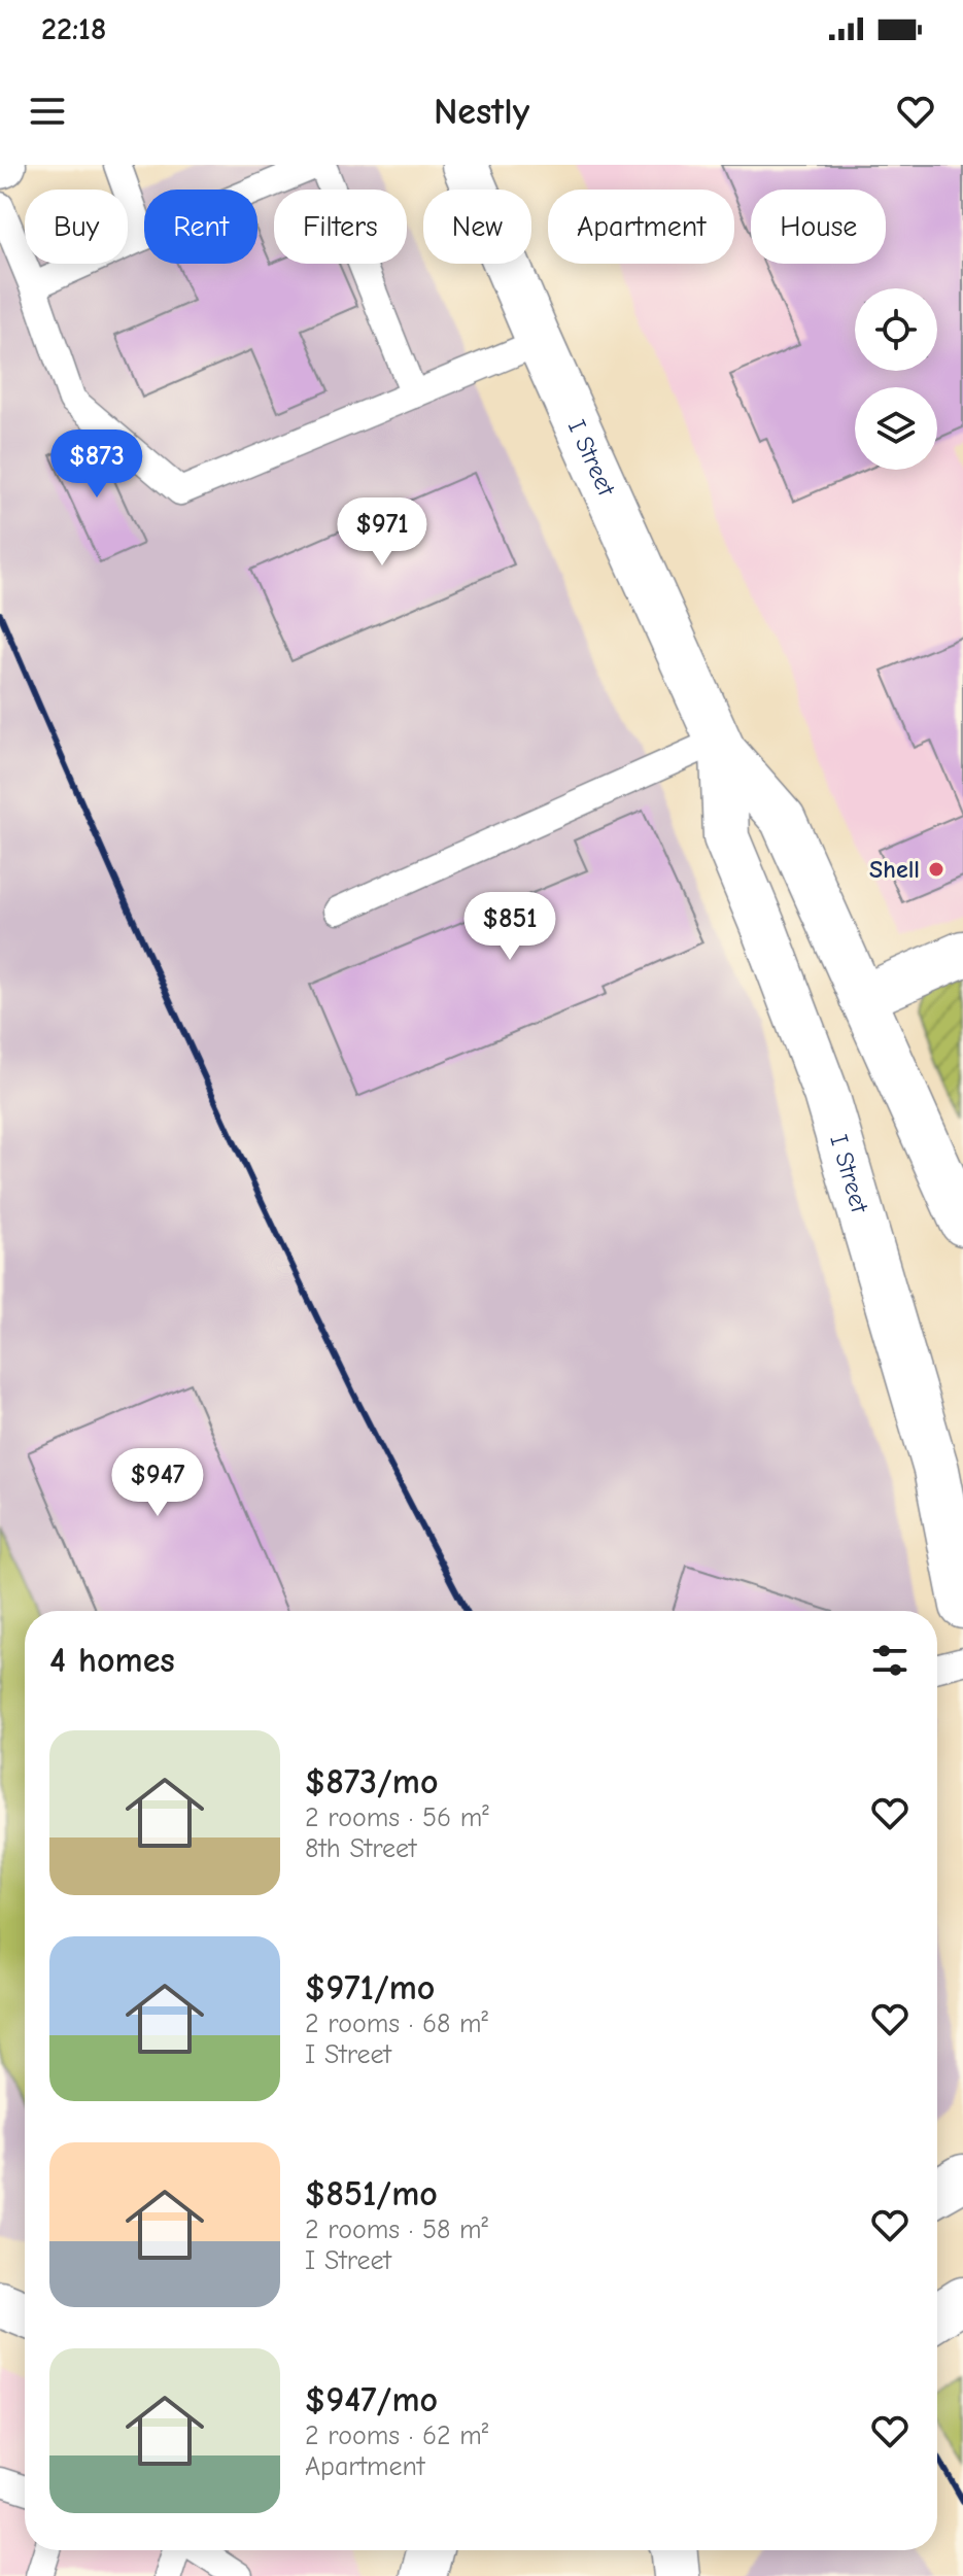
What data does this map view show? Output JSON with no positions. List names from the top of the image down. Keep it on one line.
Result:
{"streets":{"main road":["I Street"]},"places":["Shell"],"page":{"status":"22:18","header":"Nestly","chip":["Buy","Rent","Filters","New","Apartment","House"],"price":["$873","$971","$851","$947"],"heading":"4 homes","list":[{"name":"$873/mo","note":"2 rooms · 56 m² · 8th Street"},{"name":"$971/mo","note":"2 rooms · 68 m² · I Street"},{"name":"$851/mo","note":"2 rooms · 58 m² · I Street"},{"name":"$947/mo","note":"2 rooms · 62 m² · Apartment"}]}}
